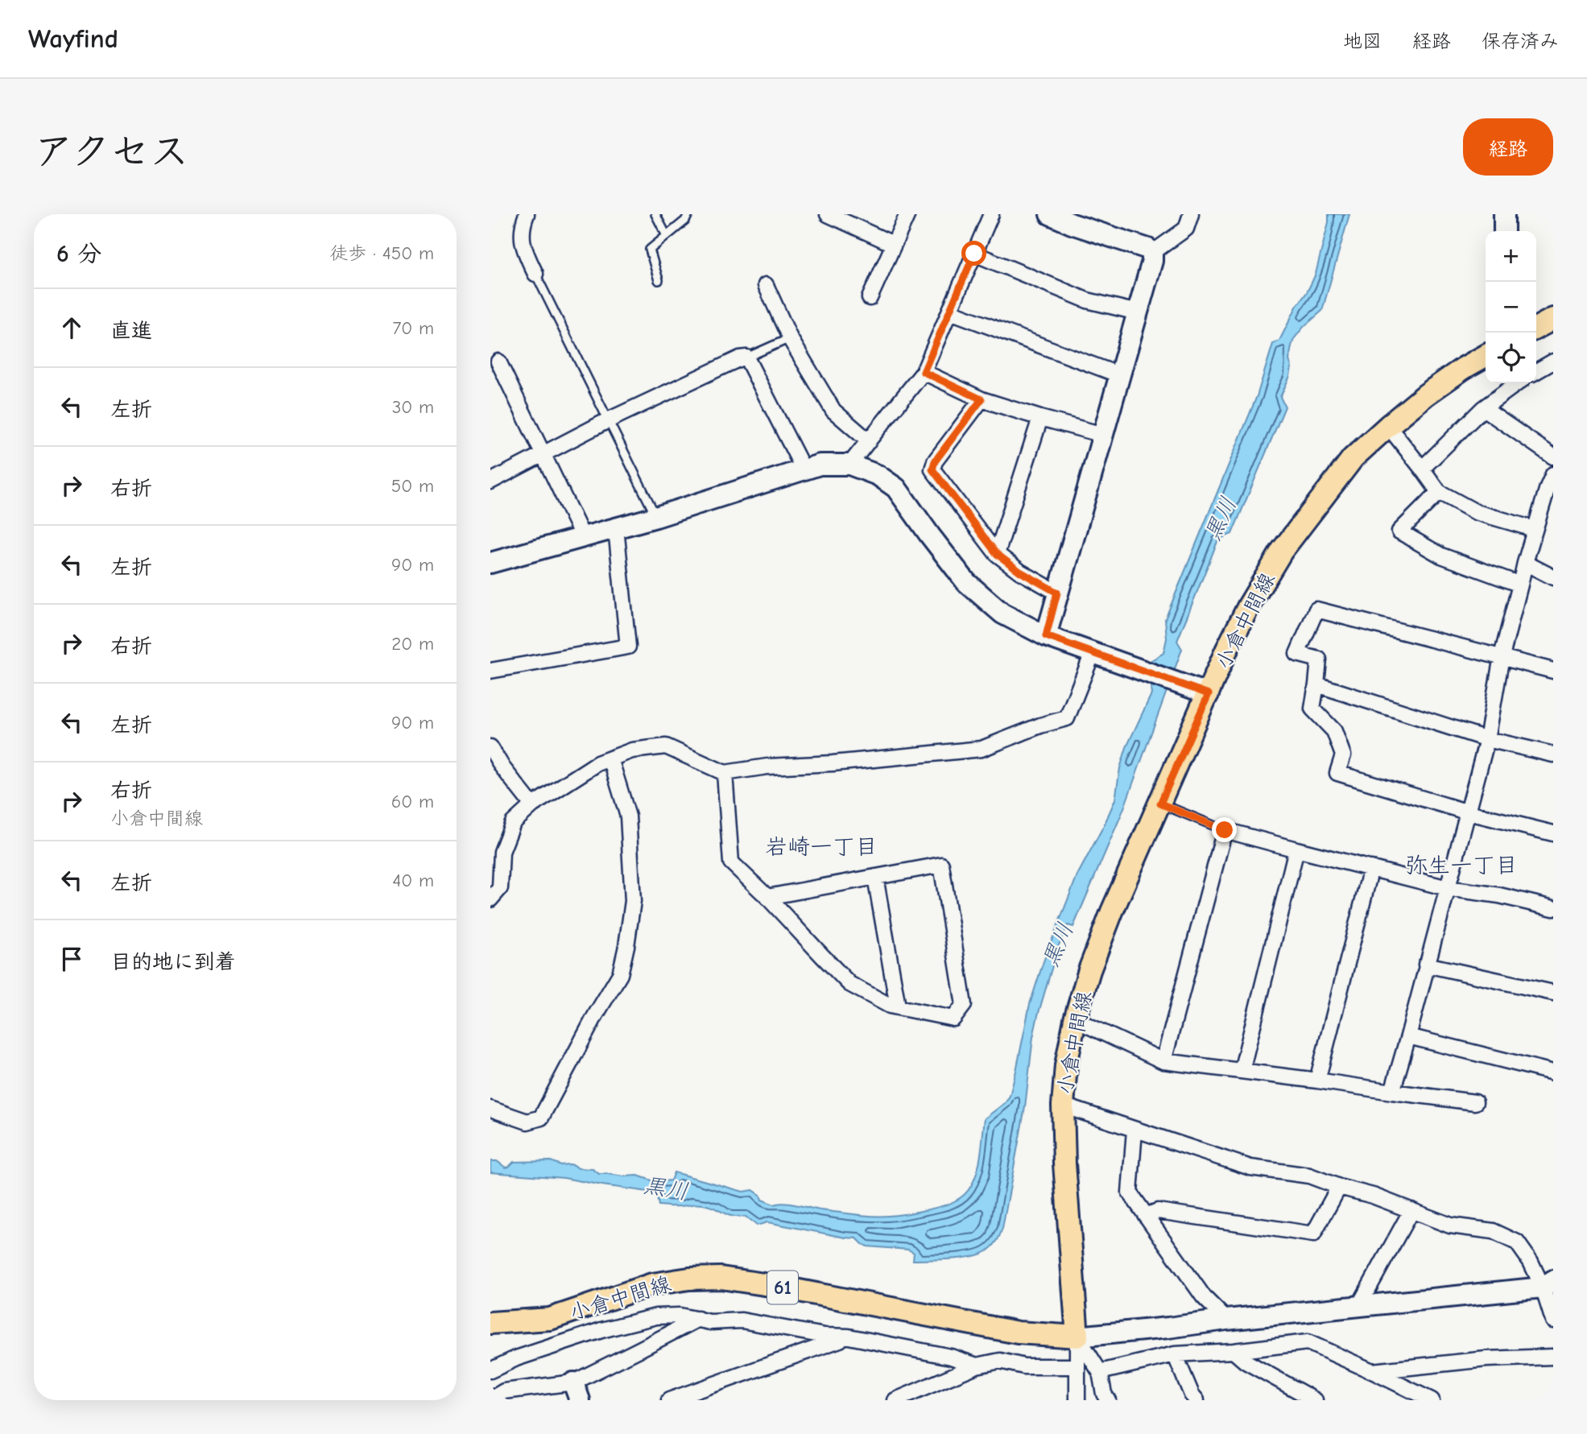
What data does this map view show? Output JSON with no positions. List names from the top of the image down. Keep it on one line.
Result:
{"streets":{"main road":["小倉中間線","61"]},"districts":["岩崎一丁目","弥生一丁目"],"water":["黒川"],"page":{"header":"Wayfind","nav":["地図","経路","保存済み"],"title":"アクセス","buttons":"経路","heading":["6 分","徒歩 · 450 m"],"map_buttons":["+","−"],"list":[["直進","70 m"],["左折","30 m"],["右折","50 m"],["左折","90 m"],["右折","20 m"],["左折","90 m"],["右折","小倉中間線","60 m"],["左折","40 m"],"目的地に到着"]}}
